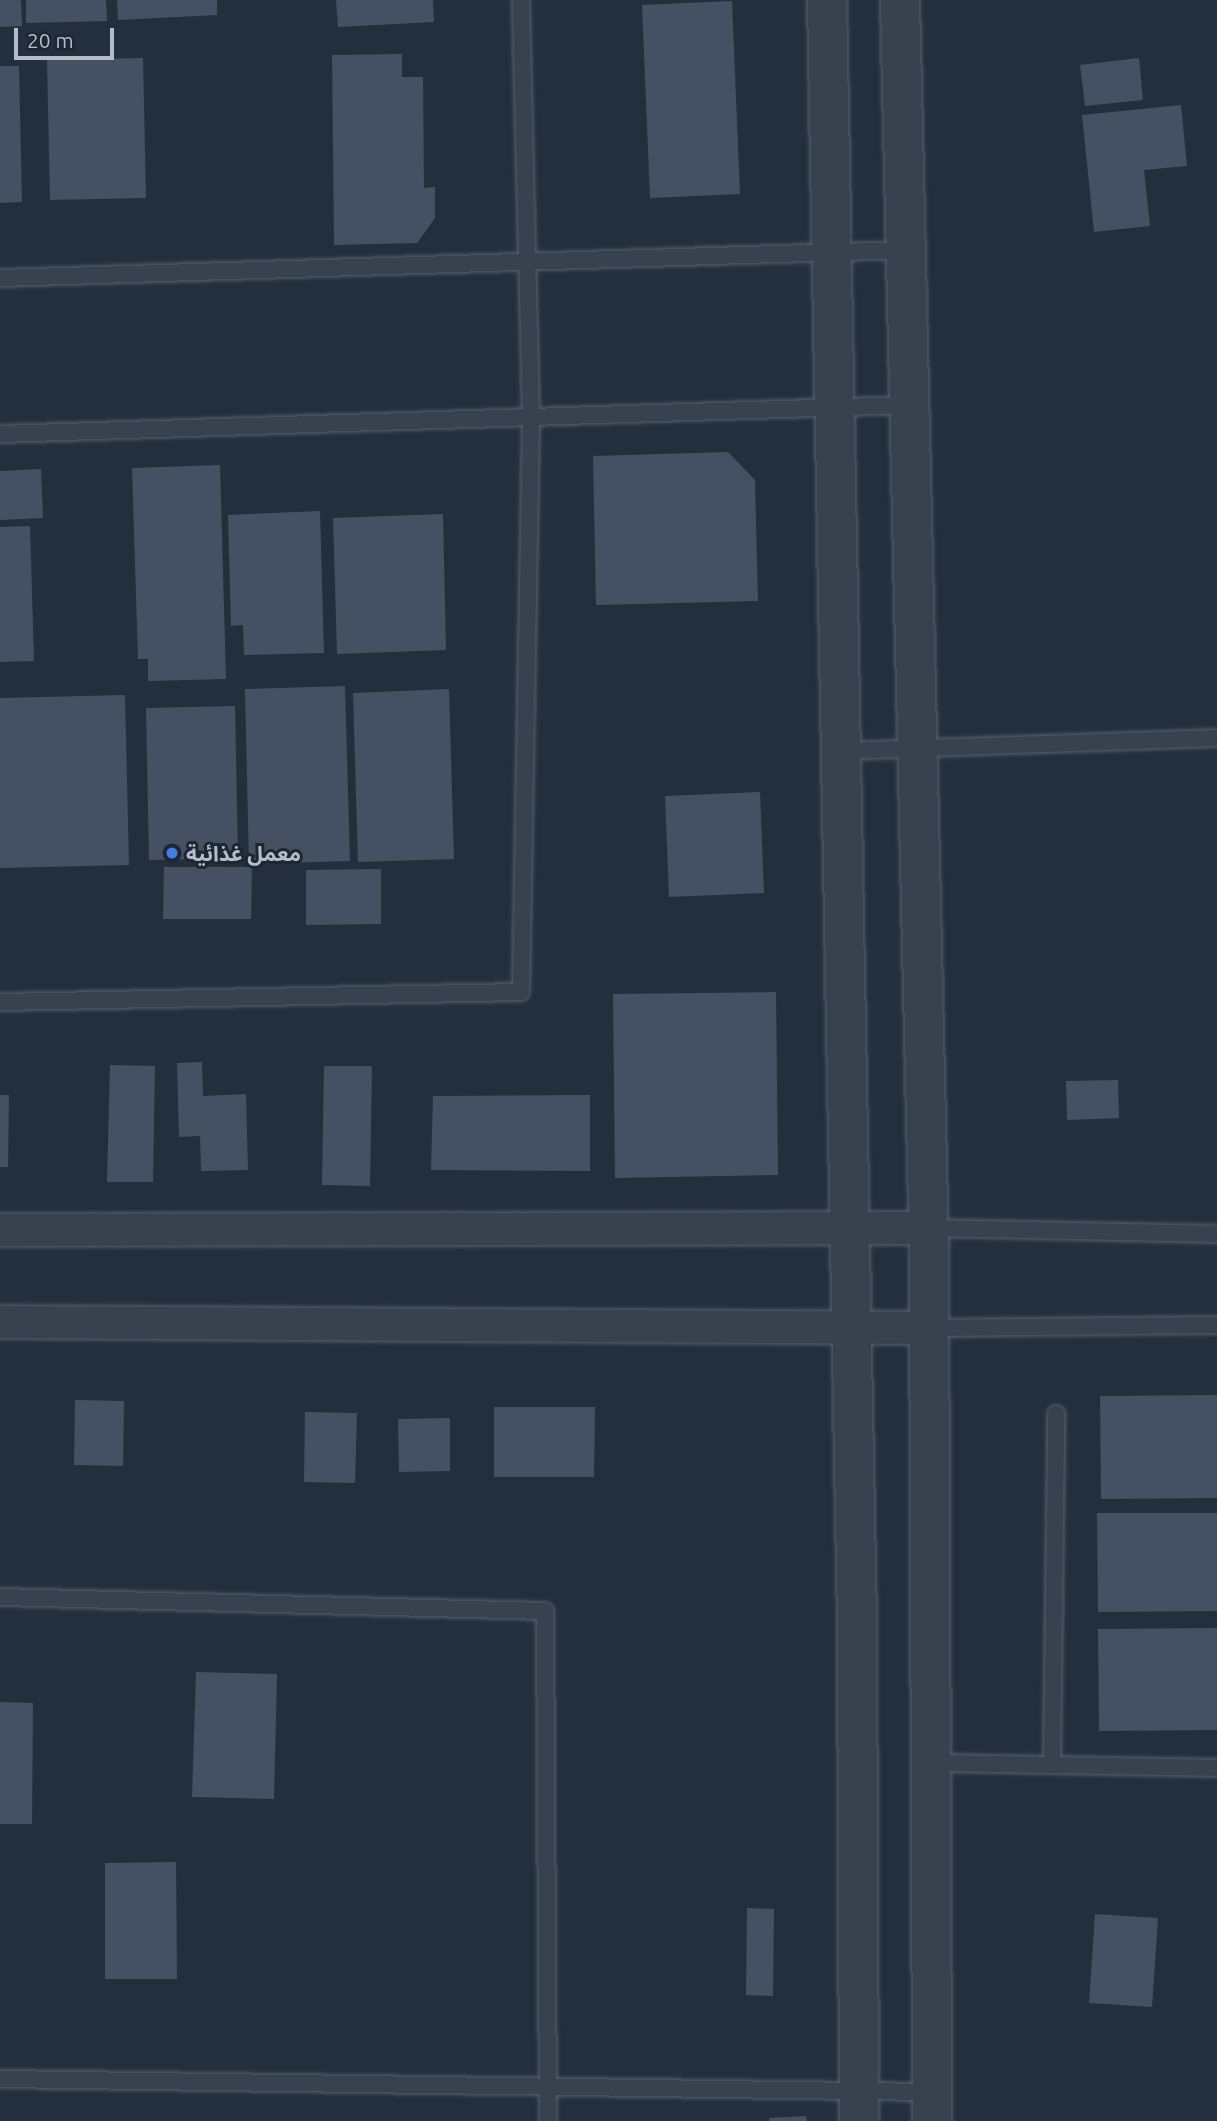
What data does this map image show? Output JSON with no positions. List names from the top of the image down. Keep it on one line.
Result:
{"places":["معمل غذائية"],"scale_bar":"20 m"}
